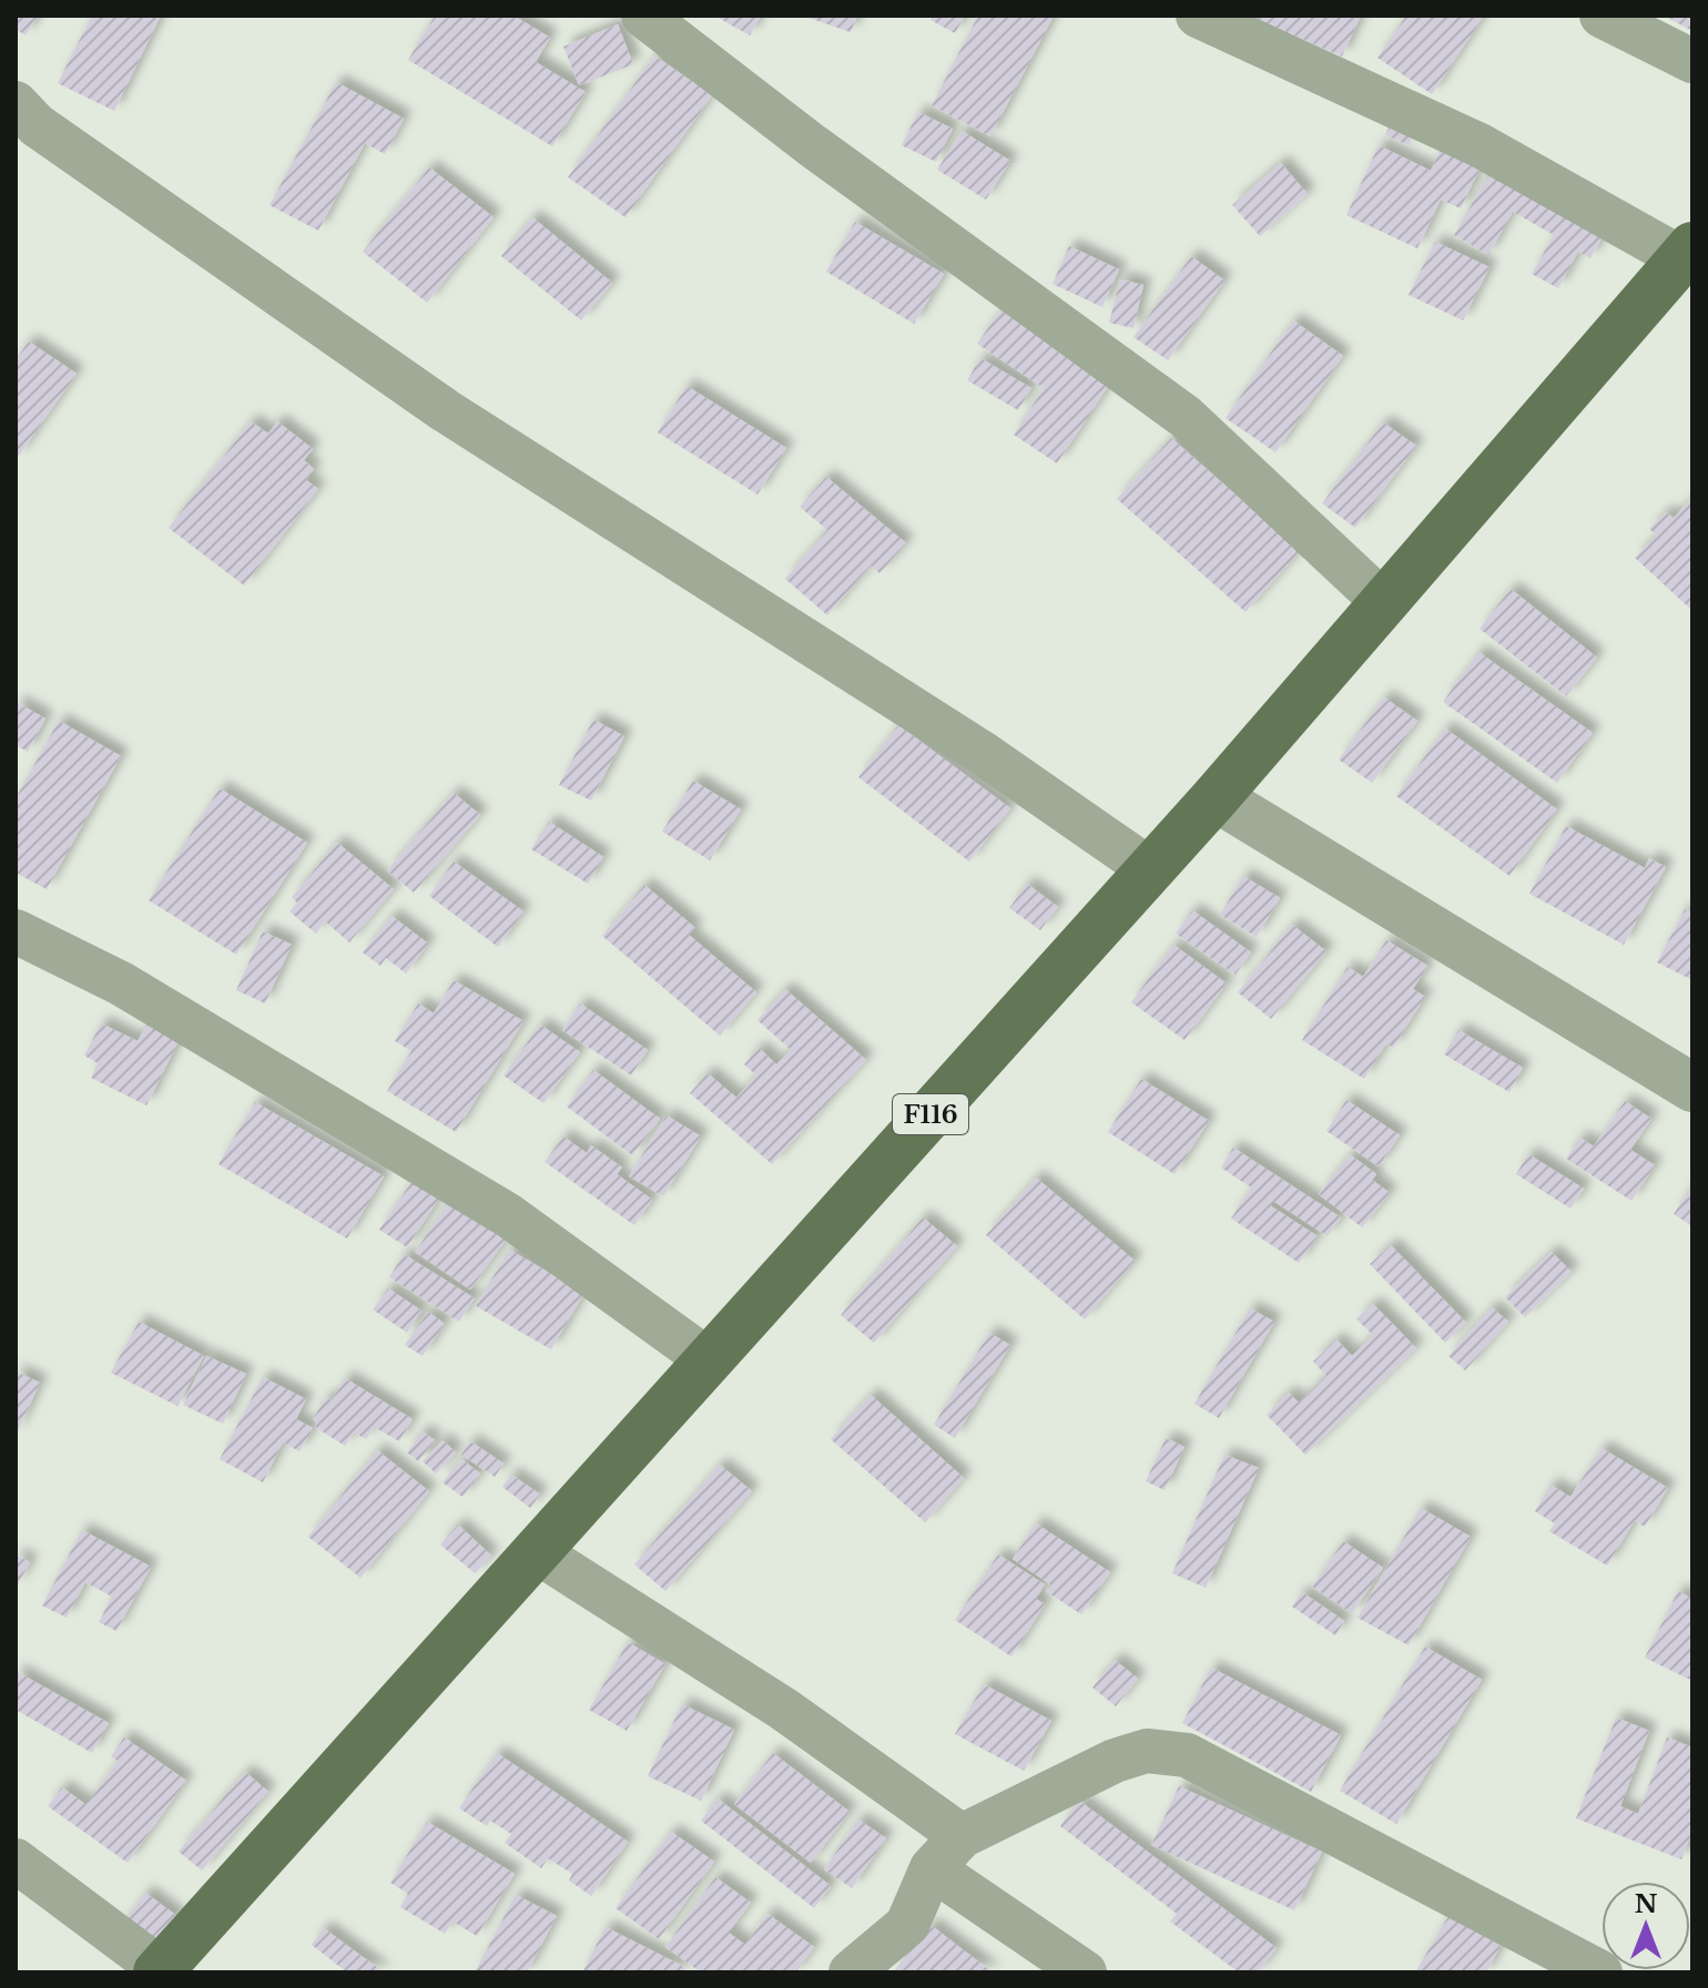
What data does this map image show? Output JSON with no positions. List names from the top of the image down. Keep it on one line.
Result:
{"streets":{"main road":["F116"]},"north":"top"}
